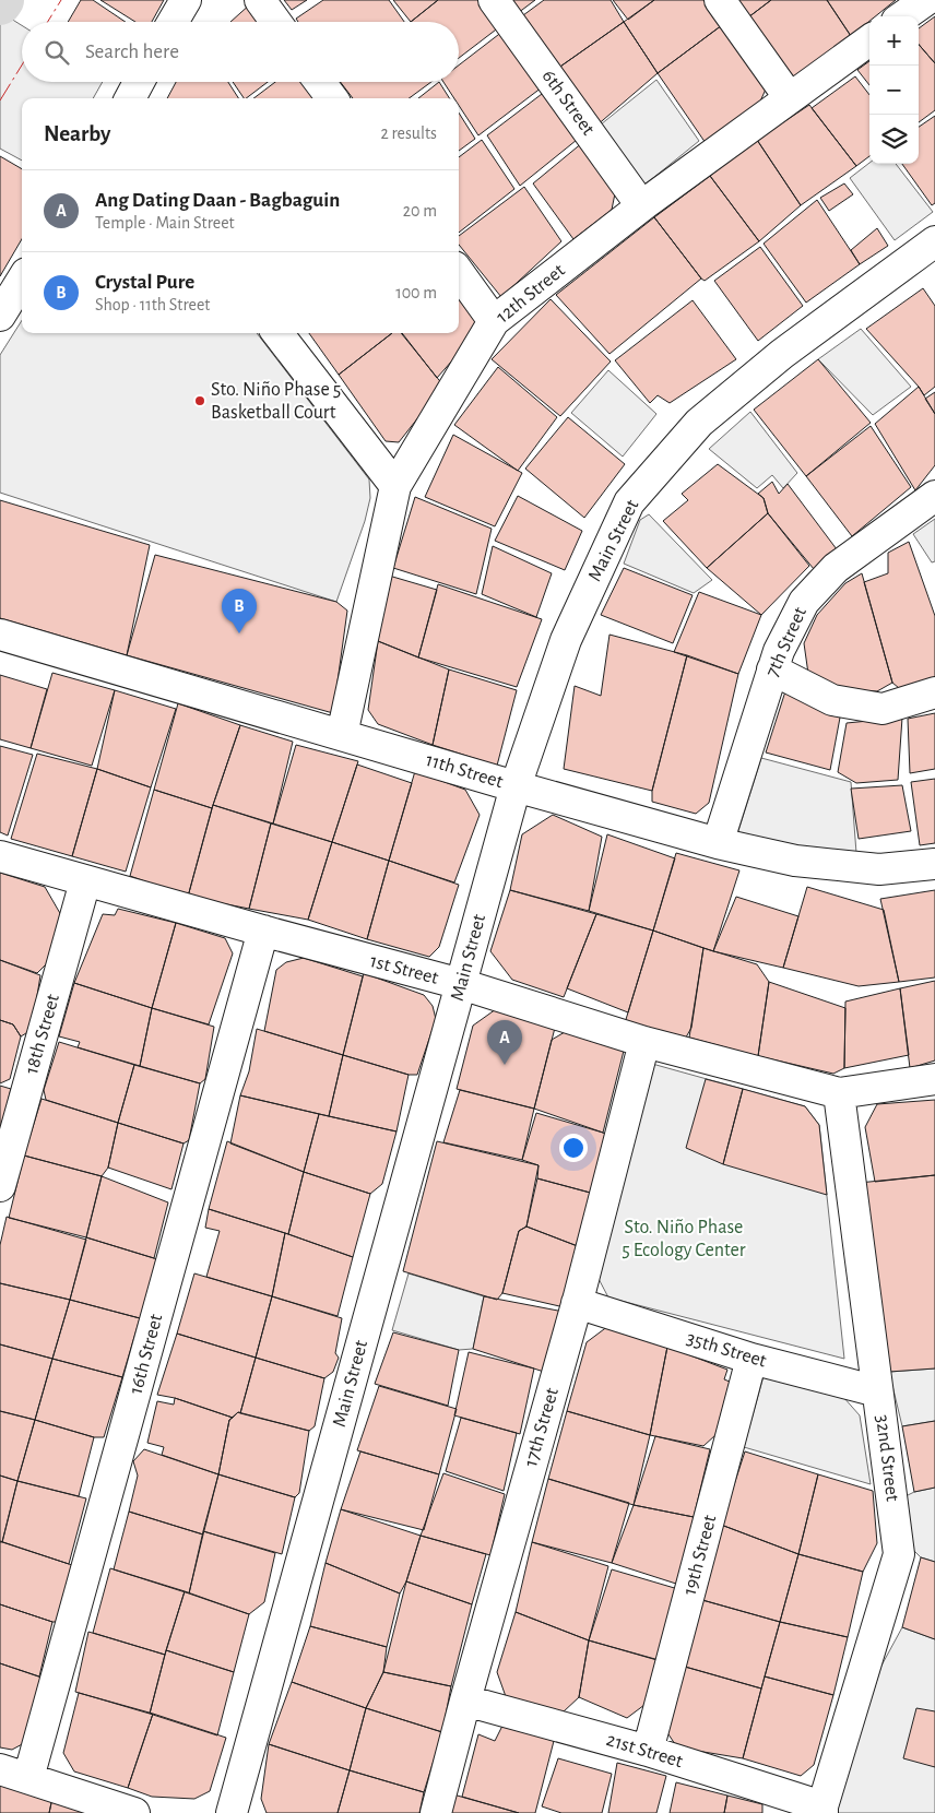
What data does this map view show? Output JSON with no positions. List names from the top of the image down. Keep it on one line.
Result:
{"streets":{"street":["6th Street","12th Street","Main Street","7th Street","11th Street","1st Street","18th Street","35th Street","16th Street","17th Street","32nd Street","19th Street","21st Street"]},"crossings":[["6th Street","12th Street"],["12th Street","11th Street"],["Main Street","11th Street"],["Main Street","1st Street"],["7th Street","11th Street"],["1st Street","18th Street"],["1st Street","16th Street"],["1st Street","17th Street"],["1st Street","32nd Street"],["35th Street","17th Street"],["35th Street","32nd Street"],["35th Street","19th Street"],["17th Street","21st Street"],["32nd Street","21st Street"],["19th Street","21st Street"]],"parks":["Sto. Niño Phase 5 Ecology Center"],"places":["Sto. Niño Phase 5 Basketball Court"],"page":{"map_buttons":["+","−"],"search":"Search here","heading":["Nearby","2 results"],"list":[{"mark":"A","name":"Ang Dating Daan - Bagbaguin","note":"Temple · Main Street","value":"20 m"},{"mark":"B","name":"Crystal Pure","note":"Shop · 11th Street","value":"100 m"}],"pins":["B","A"]}}
